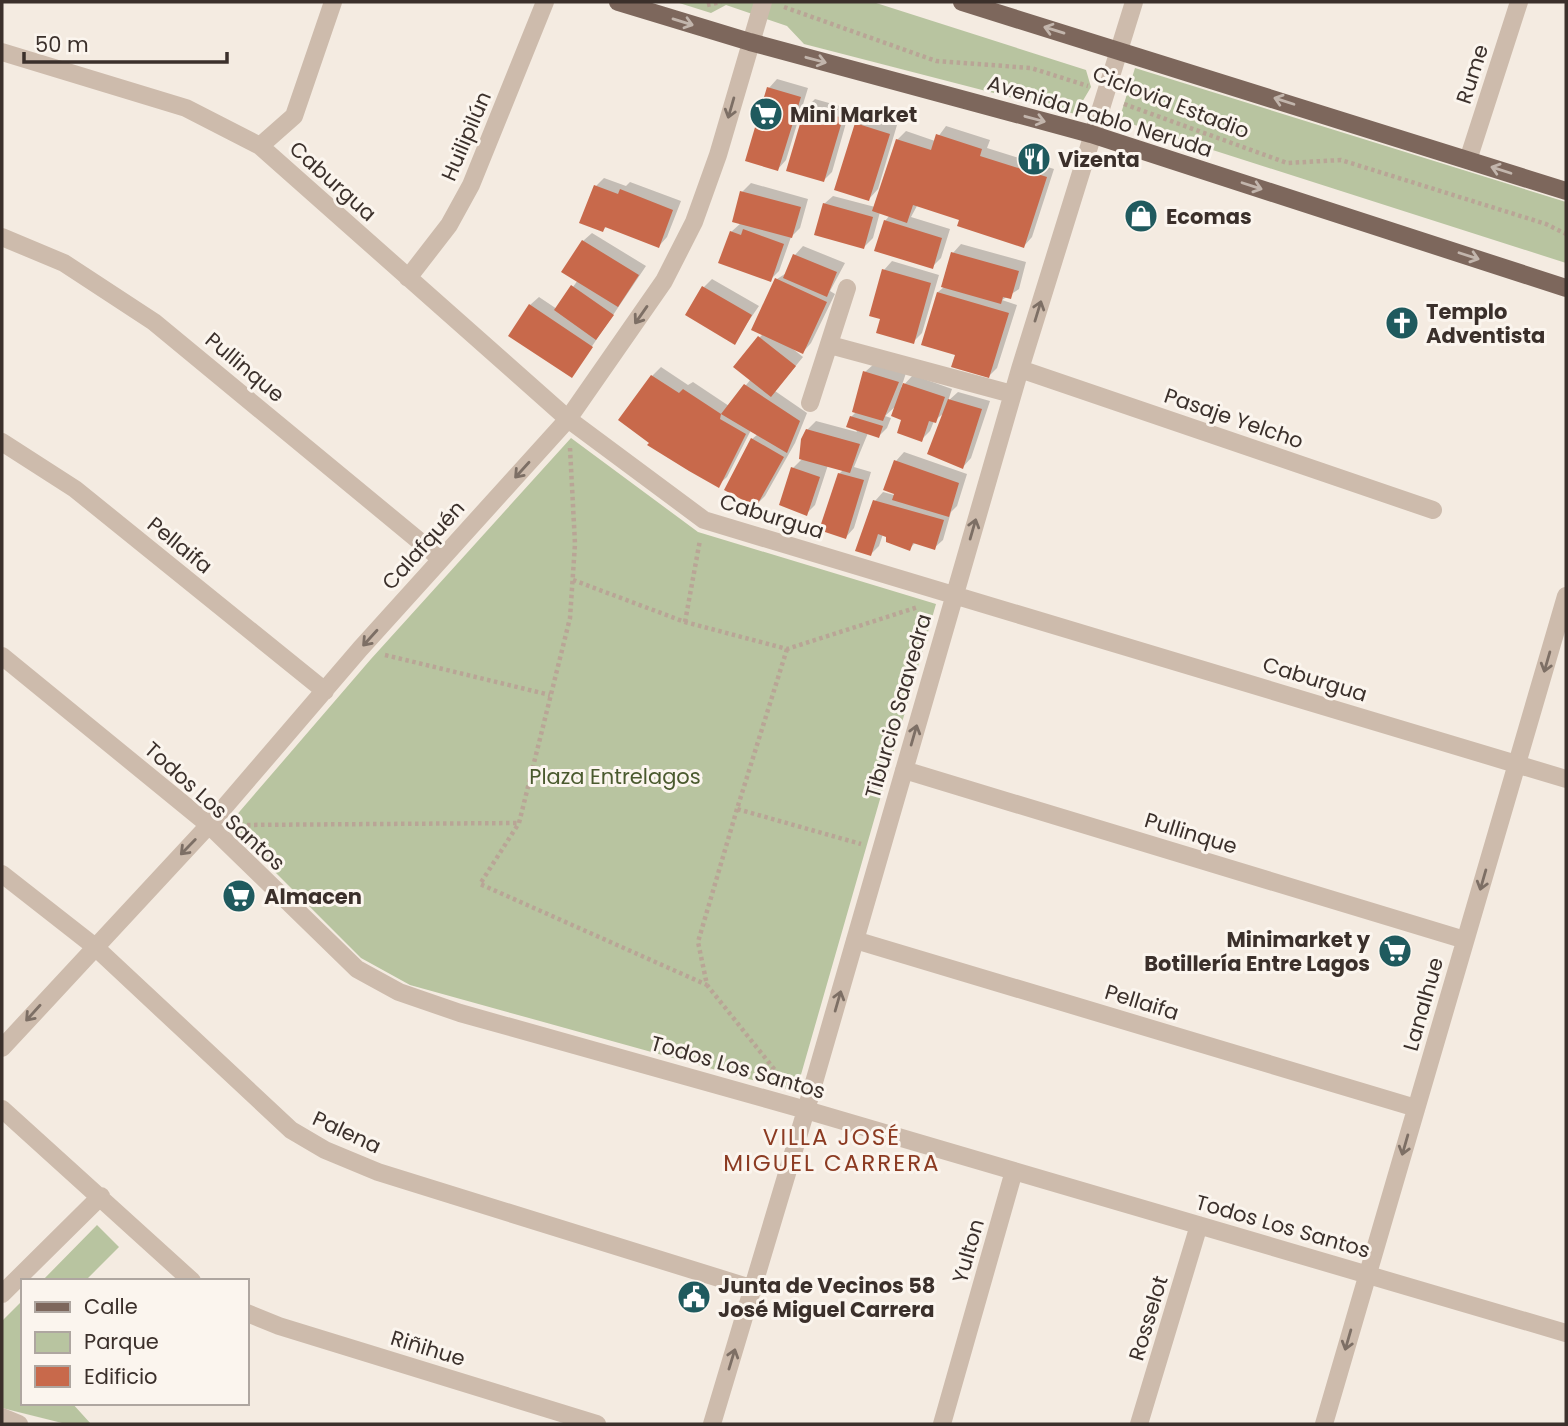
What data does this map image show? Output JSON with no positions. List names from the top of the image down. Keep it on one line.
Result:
{"streets":{"main road":["Avenida Pablo Neruda"],"street":["Rume","Huilipilún","Caburgua","Pullinque","Pasaje Yelcho","Pellaifa","Calafquén","Tiburcio Saavedra","Todos Los Santos","Lanalhue","Palena","Yulton","Rosselot","Riñihue"],"path":["Ciclovia Estadio"]},"crossings":[["Ciclovia Estadio","Calafquén"],["Ciclovia Estadio","Tiburcio Saavedra"],["Avenida Pablo Neruda","Calafquén"],["Avenida Pablo Neruda","Tiburcio Saavedra"],["Huilipilún","Caburgua"],["Caburgua","Calafquén"],["Caburgua","Tiburcio Saavedra"],["Caburgua","Lanalhue"],["Pullinque","Calafquén"],["Pullinque","Tiburcio Saavedra"],["Pullinque","Lanalhue"],["Pasaje Yelcho","Tiburcio Saavedra"],["Pellaifa","Calafquén"],["Pellaifa","Tiburcio Saavedra"],["Pellaifa","Lanalhue"],["Calafquén","Todos Los Santos"],["Calafquén","Palena"],["Tiburcio Saavedra","Todos Los Santos"],["Tiburcio Saavedra","Palena"],["Todos Los Santos","Lanalhue"],["Todos Los Santos","Yulton"],["Todos Los Santos","Rosselot"]],"one_way":["Calafquén","Tiburcio Saavedra","Lanalhue"],"districts":["VILLA JOSÉ MIGUEL CARRERA"],"parks":["Plaza Entrelagos"],"places":{"supermarket":["Mini Market","Almacen","Minimarket y Botillería Entre Lagos"],"restaurant":["Vizenta"],"shop":["Ecomas"],"church":["Templo Adventista"],"public building":["Junta de Vecinos 58 José Miguel Carrera"]},"legend":["Calle","Parque","Edificio"],"scale_bar":"50 m"}
